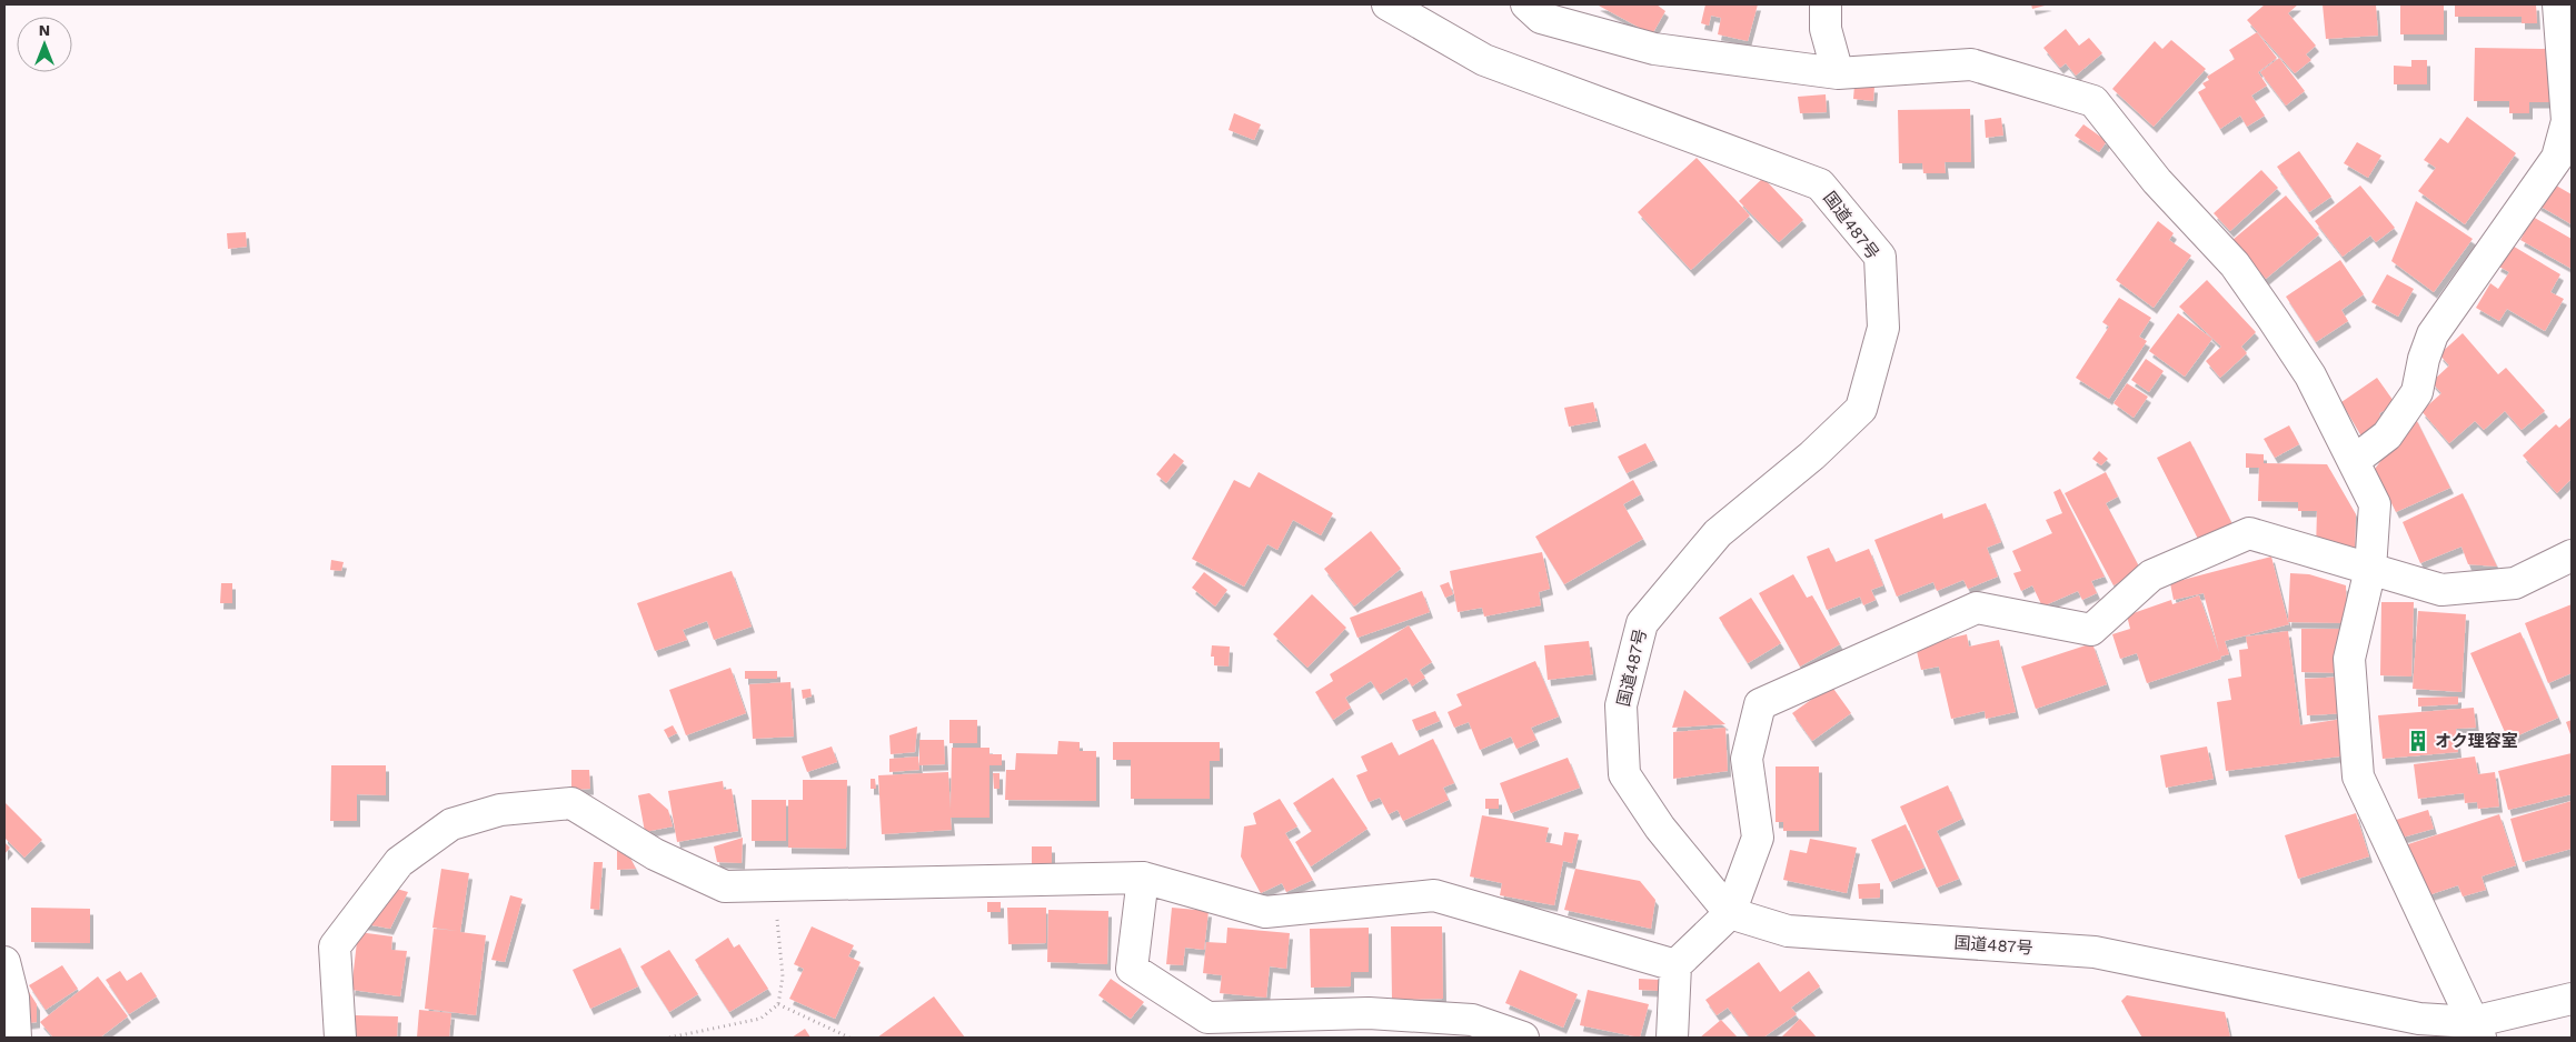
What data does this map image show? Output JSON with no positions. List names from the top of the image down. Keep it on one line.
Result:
{"streets":{"main road":["国道487号"]},"places":{"building":["オク理容室"]},"north":"top"}
